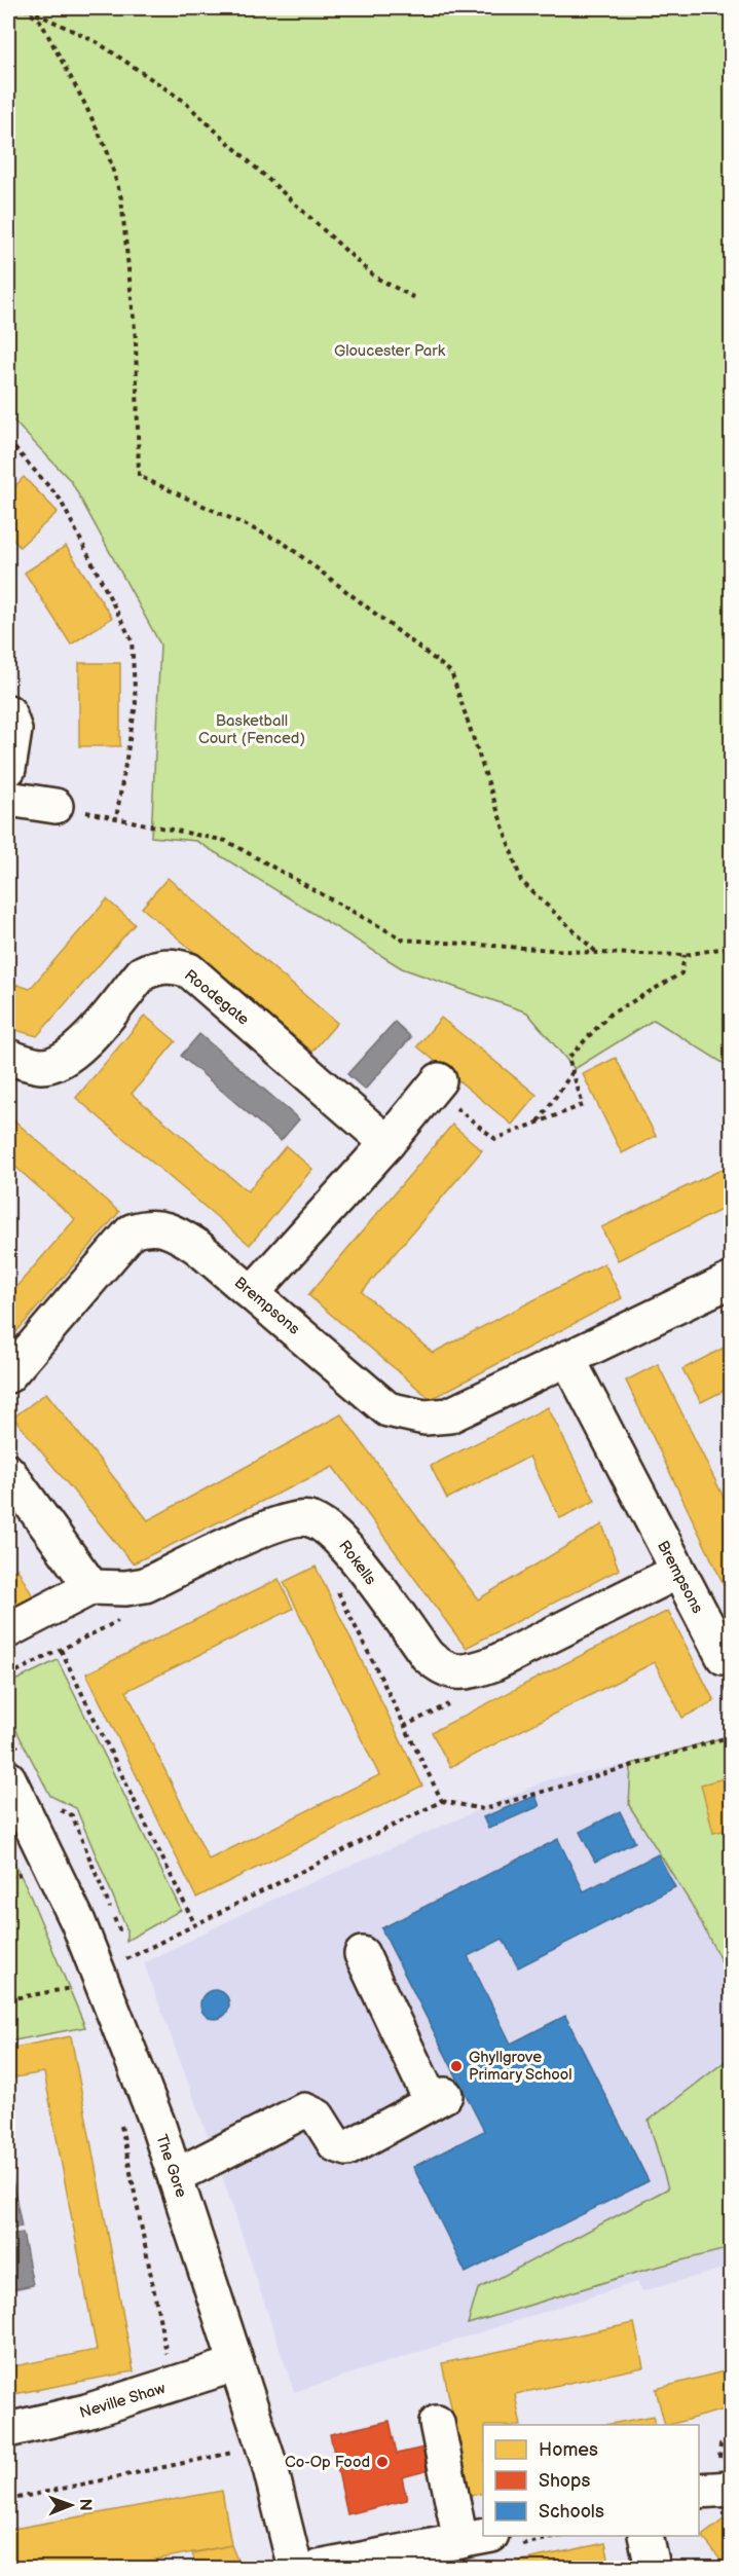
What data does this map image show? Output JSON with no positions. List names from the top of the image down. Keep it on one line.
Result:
{"streets":{"street":["Roodegate","Brempsons","Rokells","The Gore","Neville Shaw"]},"crossings":[["Brempsons","Rokells"],["The Gore","Neville Shaw"]],"parks":["Gloucester Park","Basketball Court (Fenced)"],"places":["Ghyllgrove Primary School","Co-Op Food"],"legend":["Homes","Shops","Schools"],"north":"right"}
